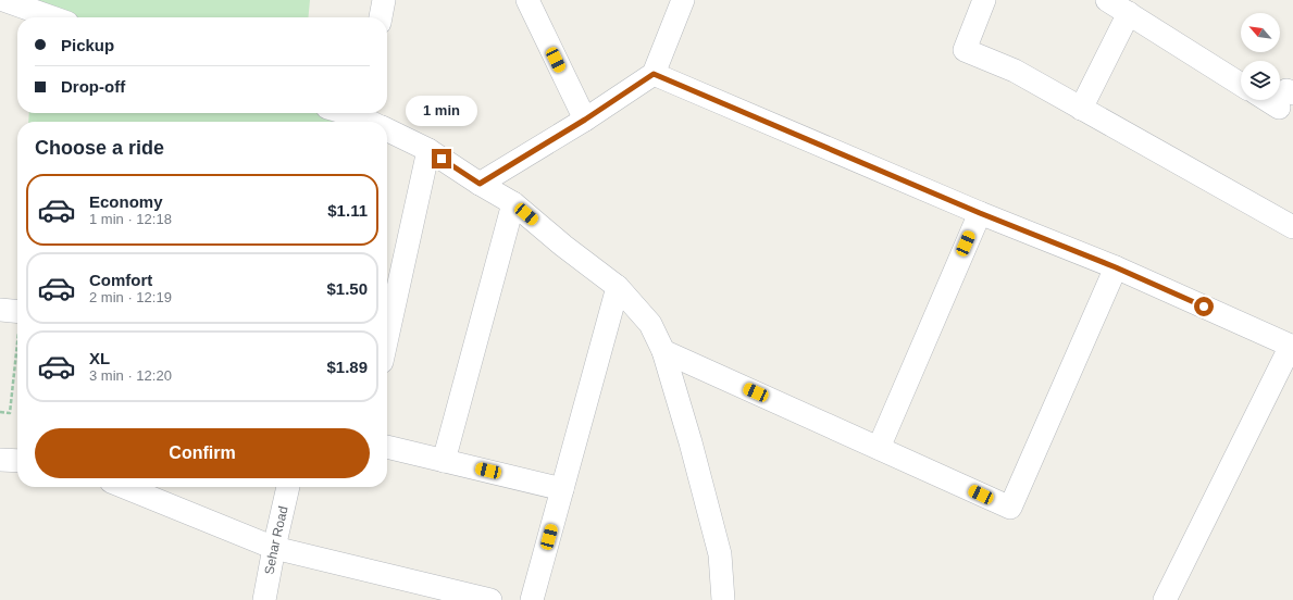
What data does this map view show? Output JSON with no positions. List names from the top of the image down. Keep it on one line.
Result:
{"streets":{"street":["Sehar Road"]},"north":"top left","page":{"banner":["Pickup","Drop-off"],"bubble":"1 min","heading":"Choose a ride","list":[{"name":"Economy","note":"1 min · 12:18","value":"$1.11"},{"name":"Comfort","note":"2 min · 12:19","value":"$1.50"},{"name":"XL","note":"3 min · 12:20","value":"$1.89"}],"buttons":"Confirm"}}
